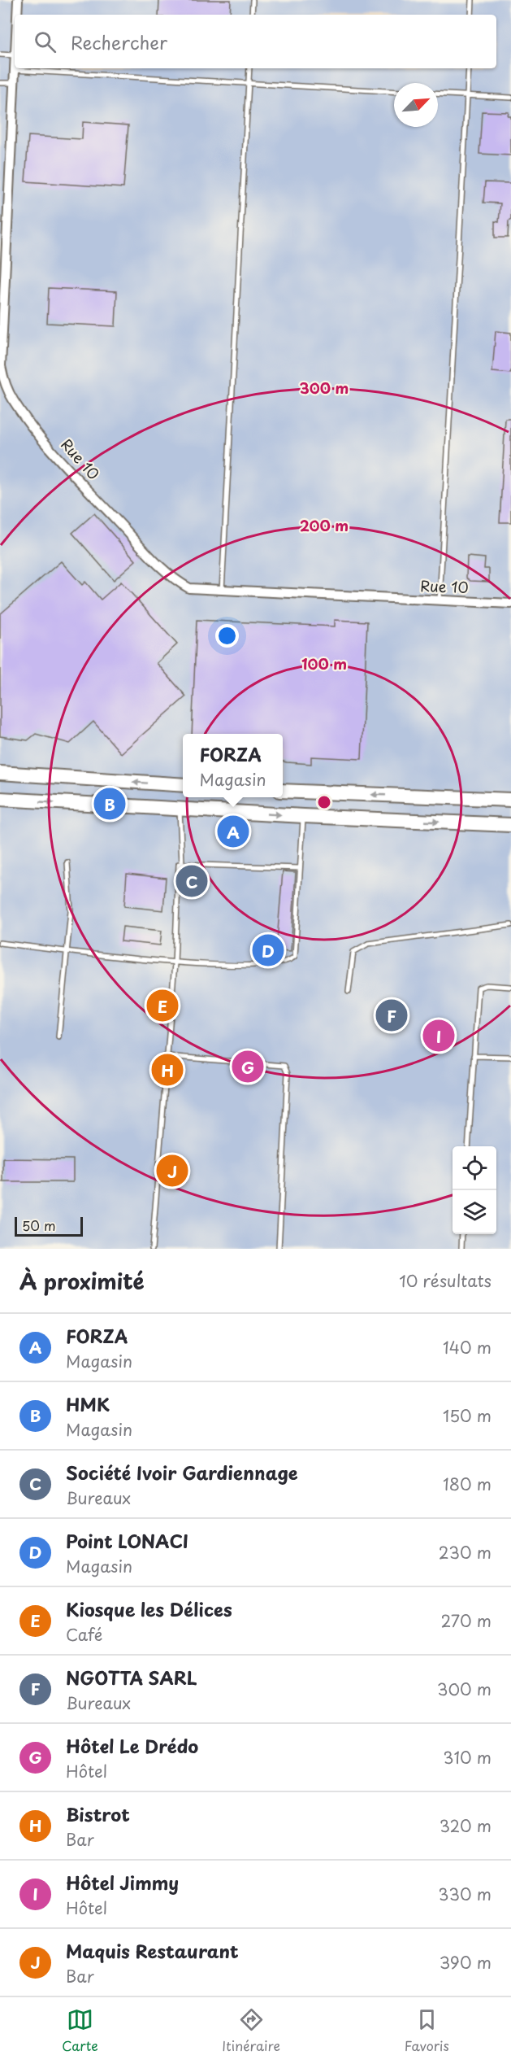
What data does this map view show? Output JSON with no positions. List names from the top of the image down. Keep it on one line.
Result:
{"streets":{"street":["Rue 10"]},"scale_bar":"50 m","north":"top right","page":{"search":"Rechercher","popup":["FORZA","Magasin"],"pins":["B","A","C","D","E","F","I","G","H","J"],"scale":"50 m","heading":["À proximité","10 résultats"],"list":[{"mark":"A","name":"FORZA","note":"Magasin","value":"140 m"},{"mark":"B","name":"HMK","note":"Magasin","value":"150 m"},{"mark":"C","name":"Société Ivoir Gardiennage","note":"Bureaux","value":"180 m"},{"mark":"D","name":"Point LONACI","note":"Magasin","value":"230 m"},{"mark":"E","name":"Kiosque les Délices","note":"Café","value":"270 m"},{"mark":"F","name":"NGOTTA SARL","note":"Bureaux","value":"300 m"},{"mark":"G","name":"Hôtel Le Drédo","note":"Hôtel","value":"310 m"},{"mark":"H","name":"Bistrot","note":"Bar","value":"320 m"},{"mark":"I","name":"Hôtel Jimmy","note":"Hôtel","value":"330 m"},{"mark":"J","name":"Maquis Restaurant","note":"Bar","value":"390 m"}],"nav":["Carte","Itinéraire","Favoris"]},"rings":["300 m","200 m","100 m"]}
